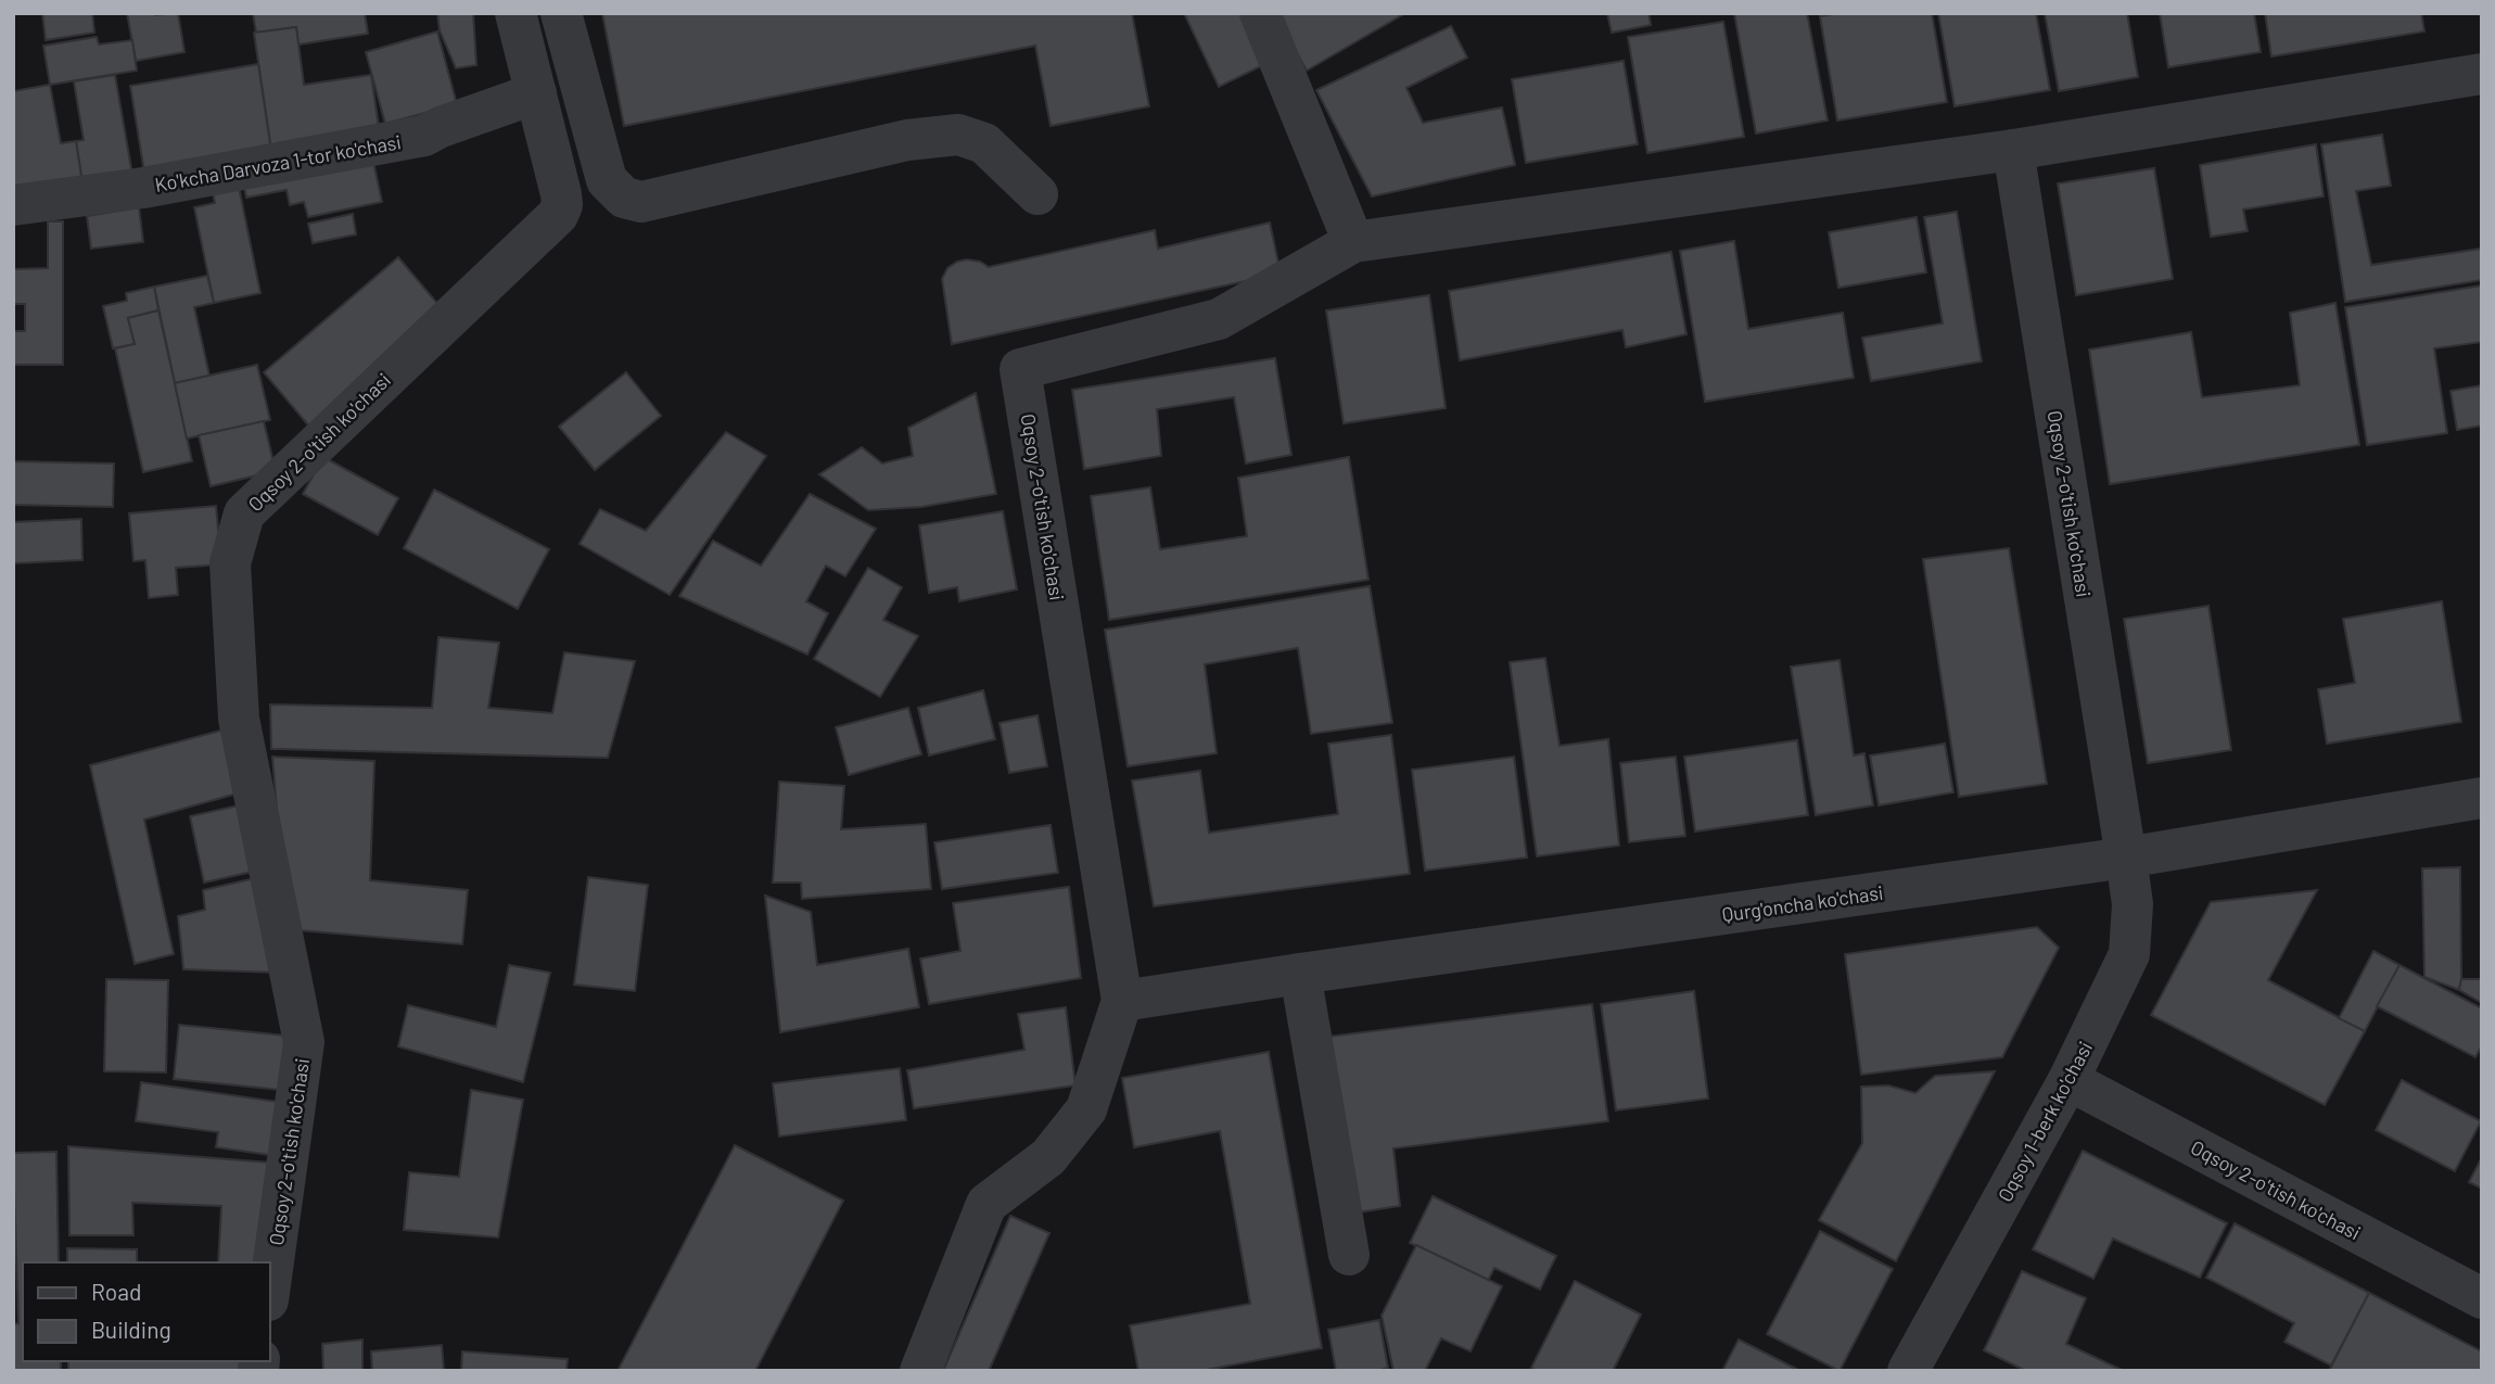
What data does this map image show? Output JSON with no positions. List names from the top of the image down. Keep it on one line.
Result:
{"streets":{"street":["Ko'kcha Darvoza 1-tor ko'chasi","Oqsoy 2-o'tish ko'chasi","Qurg'oncha ko'chasi","Oqsoy 1-berk ko'chasi"]},"crossings":[["Ko'kcha Darvoza 1-tor ko'chasi","Oqsoy 2-o'tish ko'chasi"],["Oqsoy 2-o'tish ko'chasi","Qurg'oncha ko'chasi"],["Oqsoy 2-o'tish ko'chasi","Oqsoy 1-berk ko'chasi"],["Qurg'oncha ko'chasi","Oqsoy 1-berk ko'chasi"]],"legend":["Road","Building"]}
